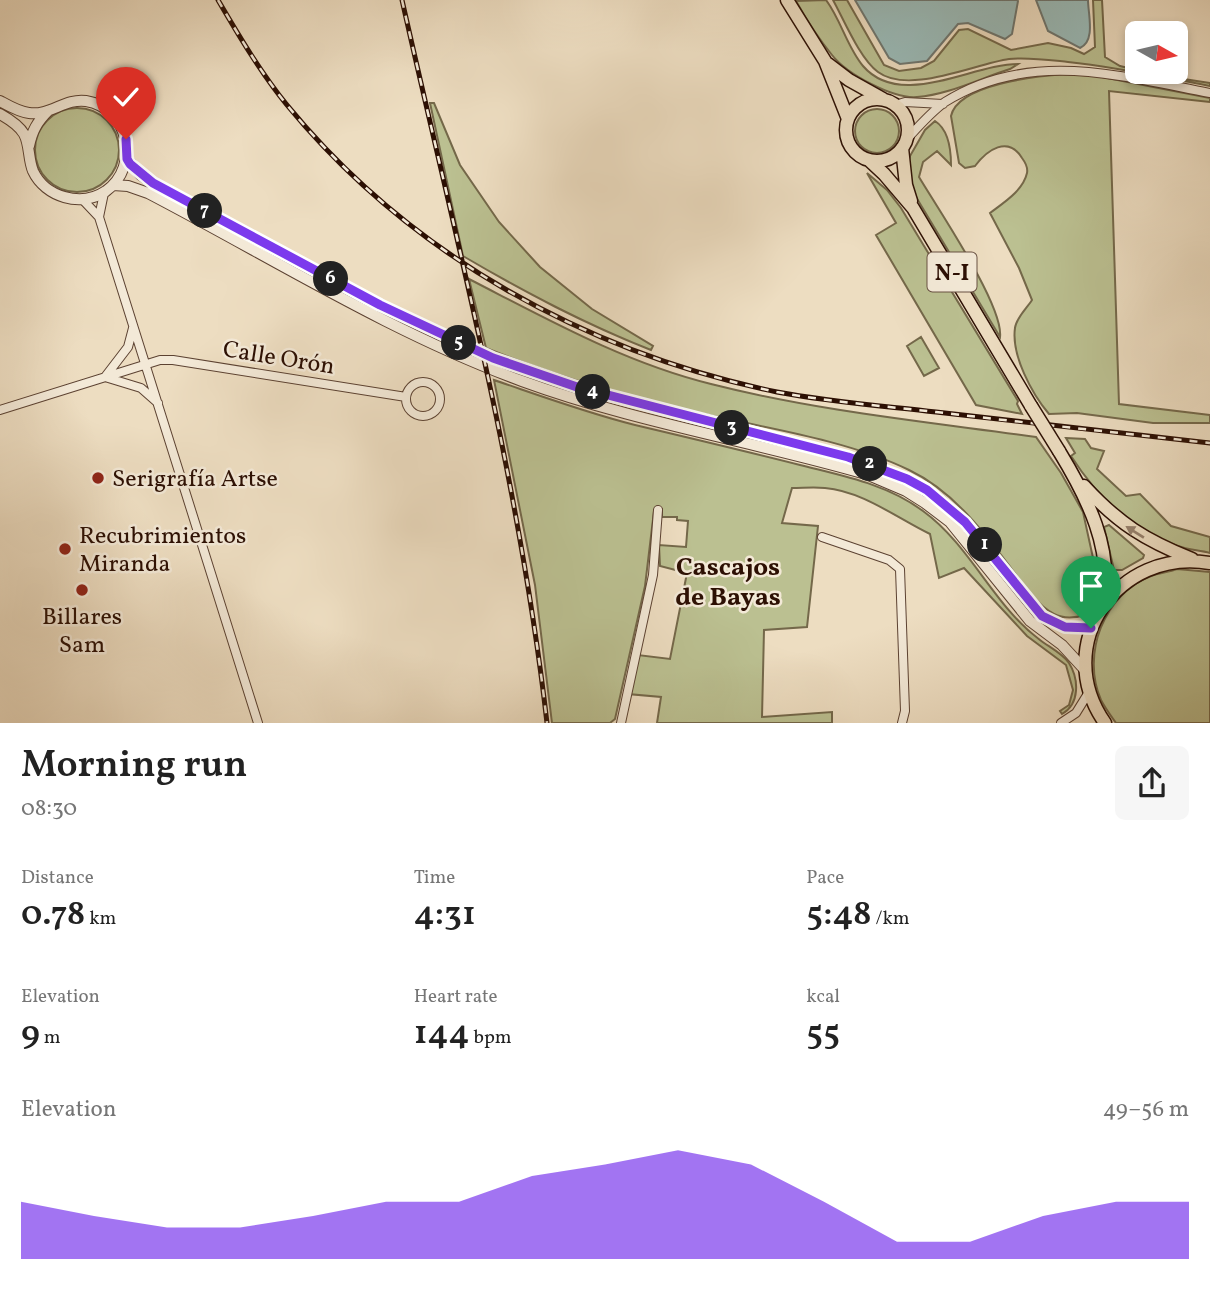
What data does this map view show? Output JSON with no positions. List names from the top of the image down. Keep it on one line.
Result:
{"streets":{"highway":["N-I"],"street":["Calle Orón"]},"districts":["Cascajos de Bayas"],"places":["Serigrafía Artse","Recubrimientos Miranda","Billares Sam"],"north":"right","page":{"pins":["7","6","5","4","3","2","1"],"heading":["Morning run","08:30"],"stats":[["Distance","0.78 km"],["Time","4:31"],["Pace","5:48 /km"],["Elevation","9 m"],["Heart rate","144 bpm"],["kcal","55"]],"chart":["Elevation","49–56 m"]}}
